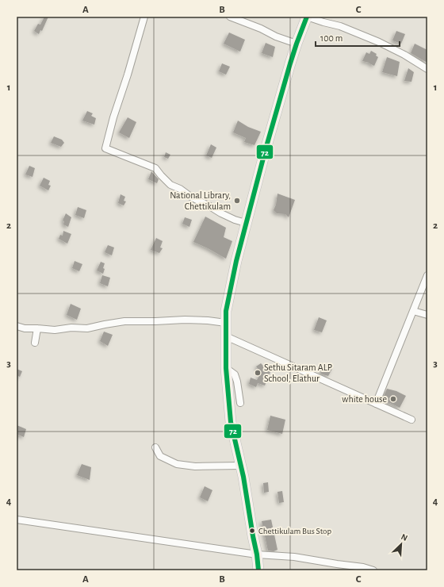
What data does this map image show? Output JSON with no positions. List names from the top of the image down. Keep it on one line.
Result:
{"places":["National Library, Chettikulam","Sethu Sitaram ALP School, Elathur","white house","Chettikulam Bus Stop"],"lines":["transit line 72"],"scale_bar":"100 m","north":"top right","grid":{"columns":["A","B","C"],"rows":["1","2","3","4"]}}
